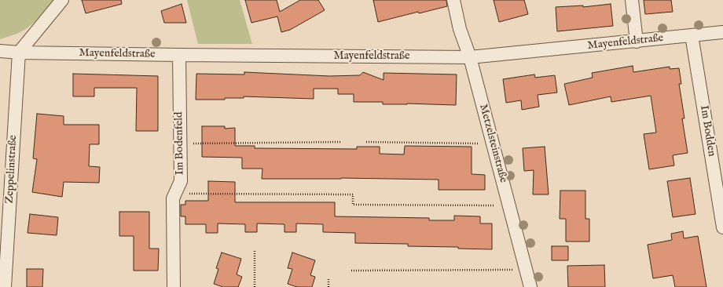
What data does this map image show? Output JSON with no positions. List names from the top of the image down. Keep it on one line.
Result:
{"streets":{"street":["Mayenfeldstraße","Im Bodden","Im Bodenfeld","Metzelsteinstraße","Zeppelinstraße"]},"crossings":[["Mayenfeldstraße","Im Bodden"],["Mayenfeldstraße","Im Bodenfeld"],["Mayenfeldstraße","Metzelsteinstraße"],["Mayenfeldstraße","Zeppelinstraße"]]}
